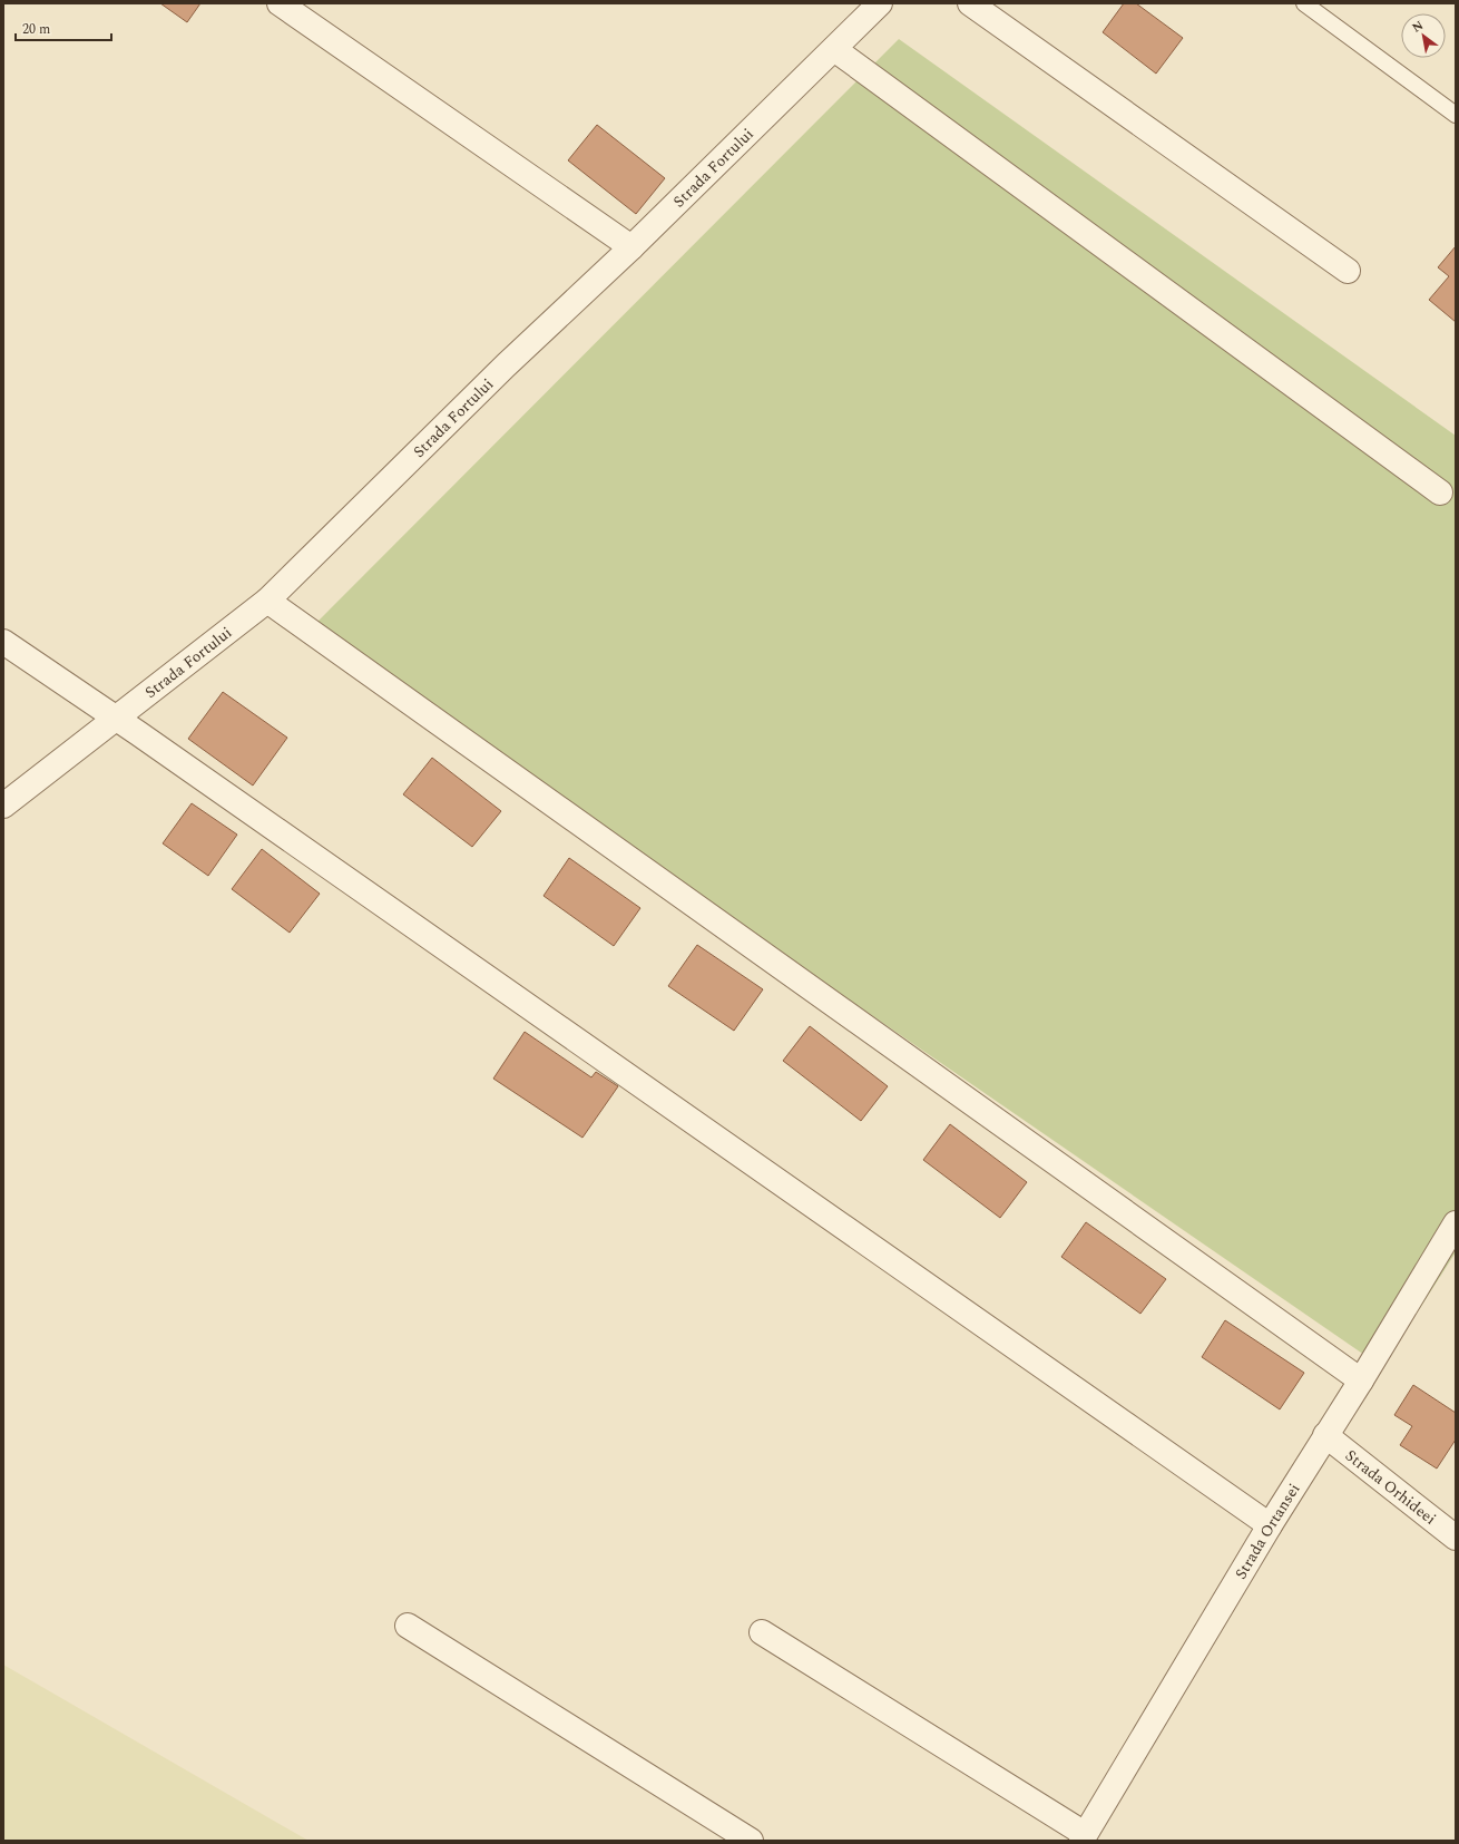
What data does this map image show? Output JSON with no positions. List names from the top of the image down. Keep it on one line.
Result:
{"streets":{"street":["Strada Fortului","Strada Orhideei","Strada Ortansei"]},"crossings":[["Strada Orhideei","Strada Ortansei"]],"scale_bar":"20 m","north":"top left"}
